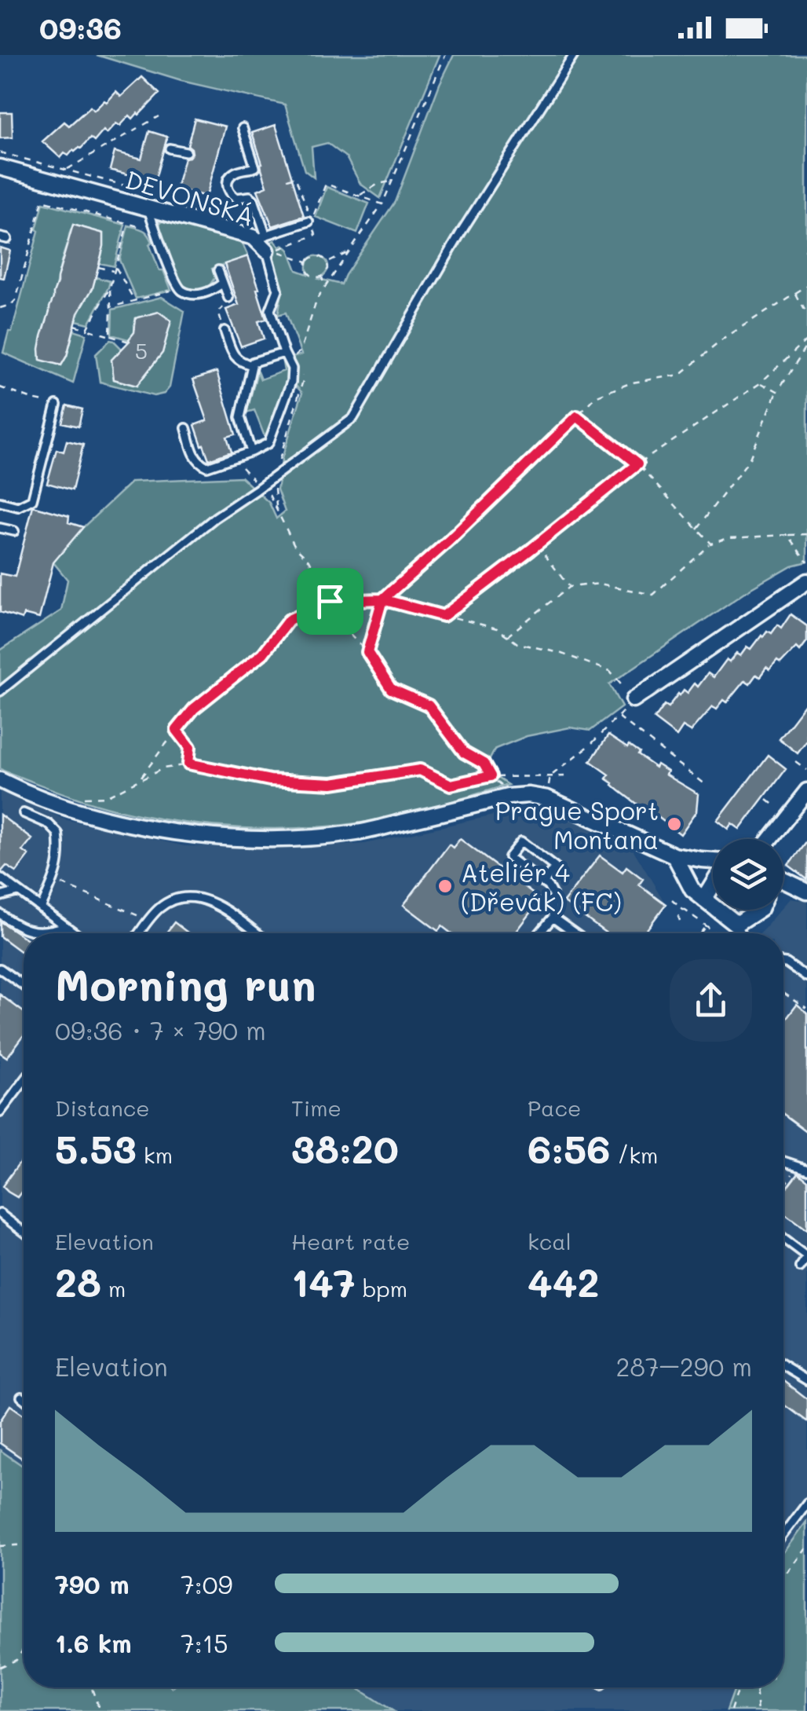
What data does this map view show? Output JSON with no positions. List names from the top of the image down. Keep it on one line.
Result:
{"streets":{"street":["DEVONSKÁ"]},"places":["Prague Sport Montana","Ateliér 4 (Dřevák) (FC)"],"house_numbers":["5"],"page":{"status":"09:36","heading":["Morning run","09:36 · 7 × 790 m"],"stats":[["Distance","5.53 km"],["Time","38:20"],["Pace","6:56 /km"],["Elevation","28 m"],["Heart rate","147 bpm"],["kcal","442"]],"chart":["Elevation","287–290 m"],"list":[{"name":"790 m","note":"7:09"},{"name":"1.6 km","note":"7:15"}]}}
